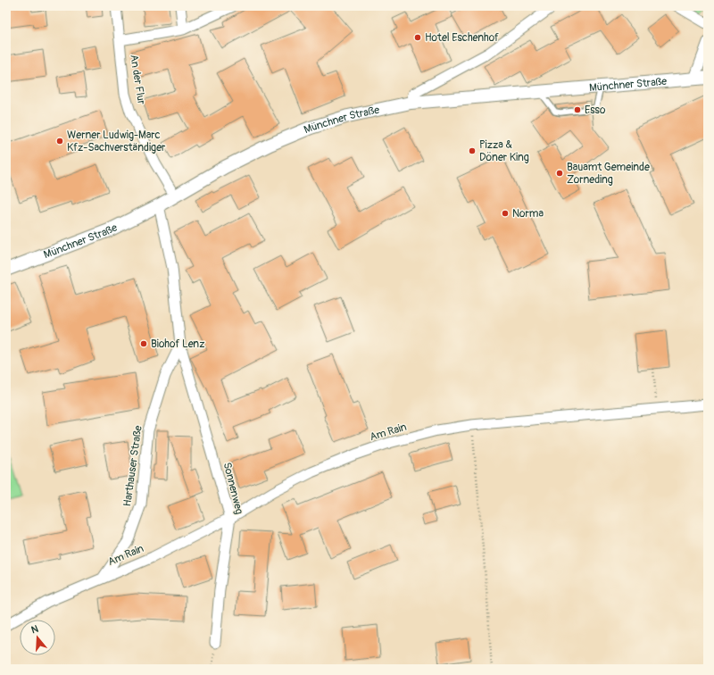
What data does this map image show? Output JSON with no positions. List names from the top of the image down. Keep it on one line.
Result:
{"streets":{"street":["An der Flur","Münchner Straße","Am Rain","Harthauser Straße","Sonnenweg"]},"crossings":[["An der Flur","Münchner Straße"],["Am Rain","Harthauser Straße"],["Am Rain","Sonnenweg"],["Harthauser Straße","Sonnenweg"]],"places":["Hotel Eschenhof","Esso","Werner Ludwig-Marc Kfz-Sachverständiger","Pizza & Döner King","Bauamt Gemeinde Zorneding","Norma","Biohof Lenz"],"north":"top"}
